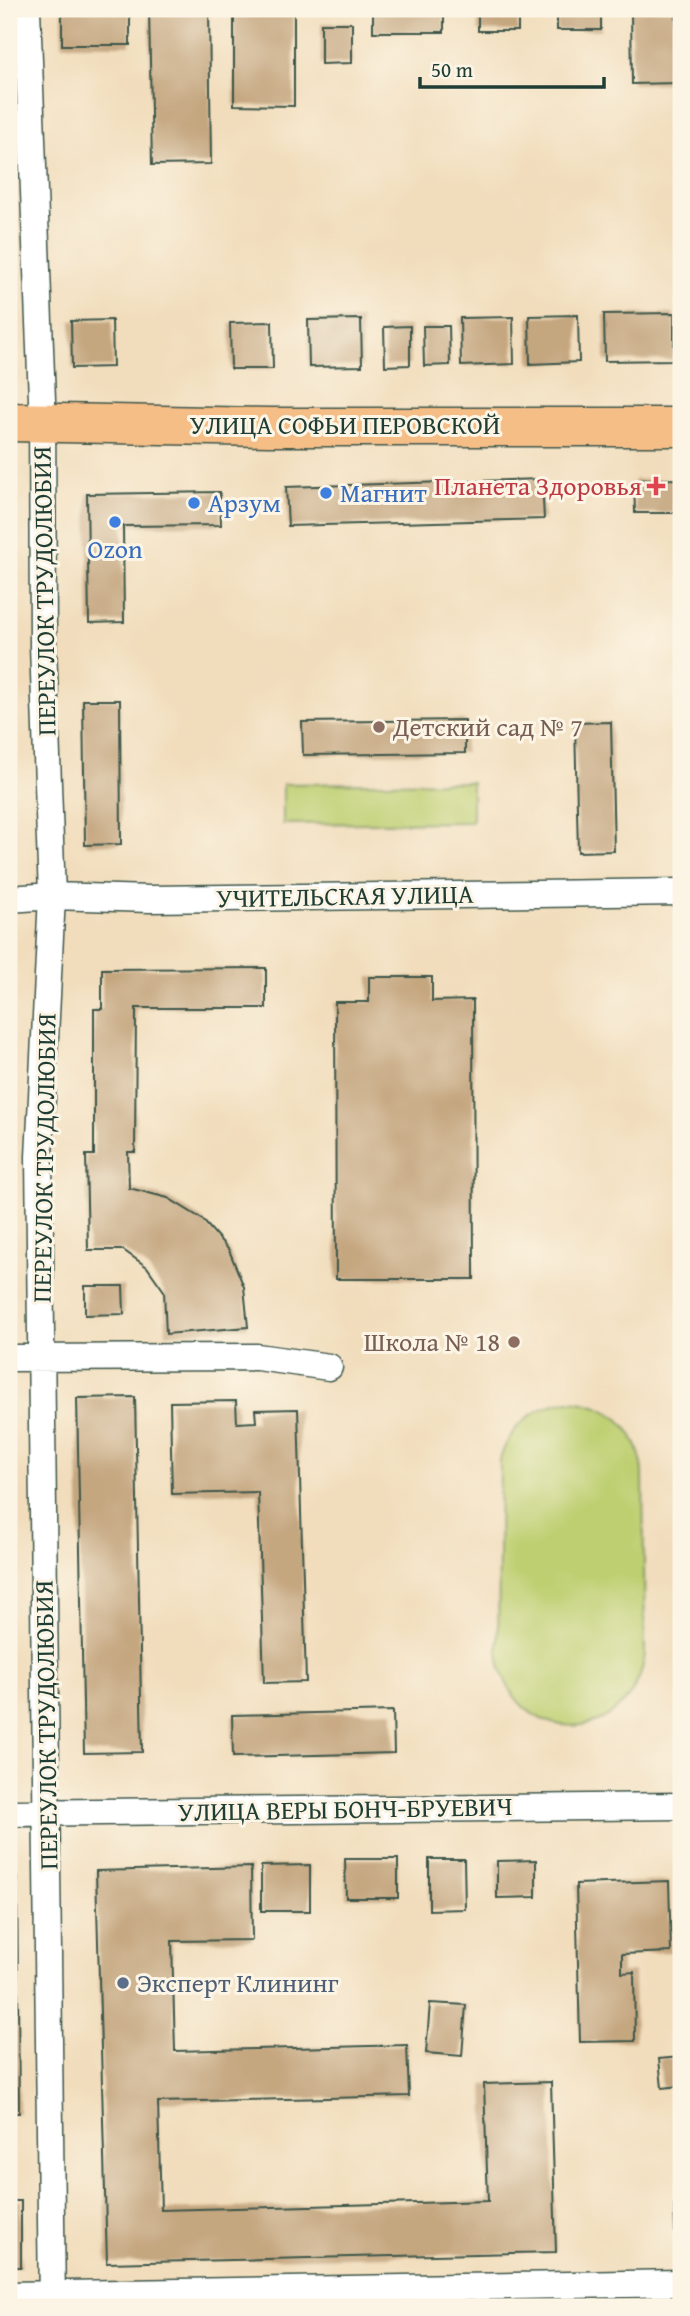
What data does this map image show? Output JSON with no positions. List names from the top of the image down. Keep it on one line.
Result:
{"streets":{"main road":["УЛИЦА СОФЬИ ПЕРОВСКОЙ"],"street":["ПЕРЕУЛОК ТРУДОЛЮБИЯ","УЧИТЕЛЬСКАЯ УЛИЦА","УЛИЦА ВЕРЫ БОНЧ-БРУЕВИЧ"]},"crossings":[["УЛИЦА СОФЬИ ПЕРОВСКОЙ","ПЕРЕУЛОК ТРУДОЛЮБИЯ"],["ПЕРЕУЛОК ТРУДОЛЮБИЯ","УЧИТЕЛЬСКАЯ УЛИЦА"],["ПЕРЕУЛОК ТРУДОЛЮБИЯ","УЛИЦА ВЕРЫ БОНЧ-БРУЕВИЧ"]],"places":{"health":["Планета Здоровья"],"other":["Магнит","Арзум","Ozon","Детский сад № 7","Школа № 18","Эксперт Клининг"]},"scale_bar":"50 m"}
